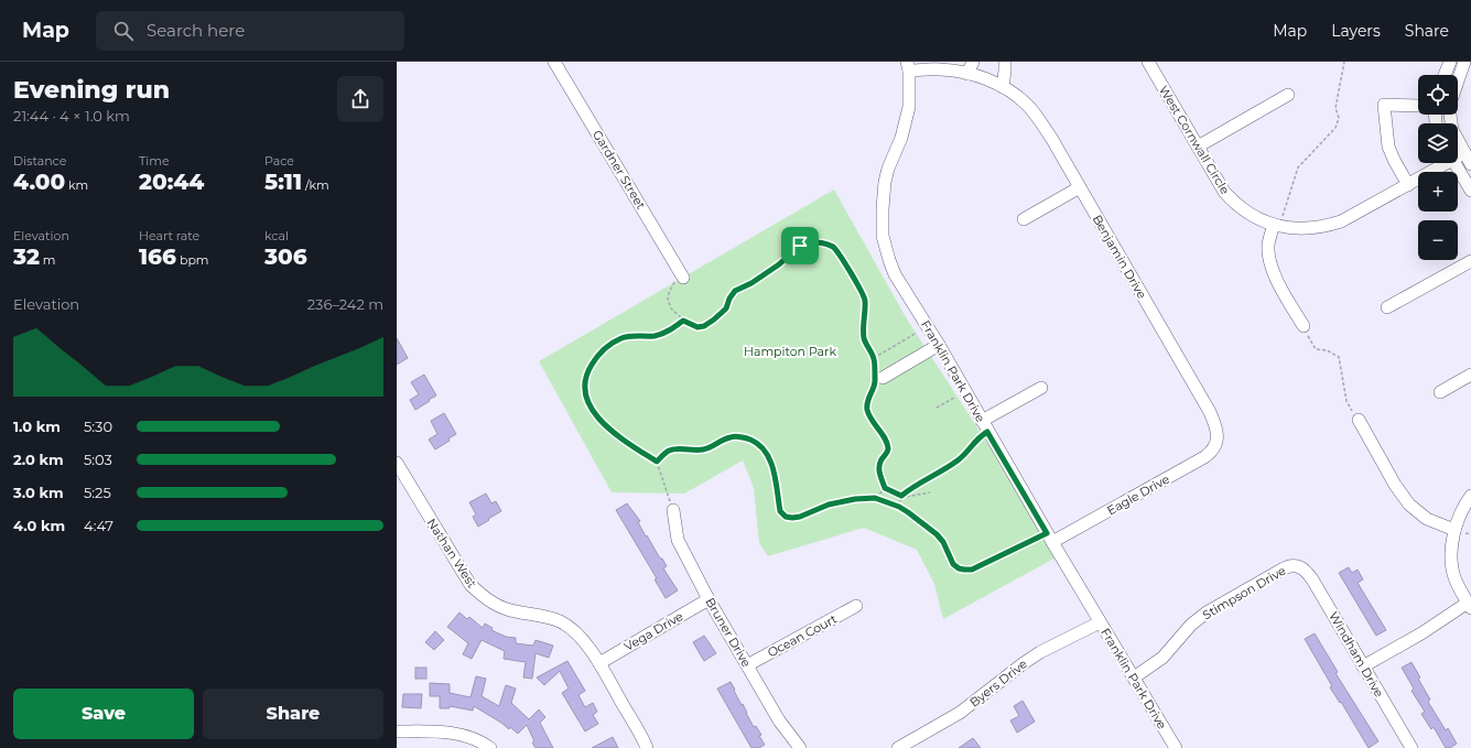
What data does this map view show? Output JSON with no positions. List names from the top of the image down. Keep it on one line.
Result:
{"streets":{"street":["West Cornwall Circle","Gardner Street","Benjamin Drive","Franklin Park Drive","Eagle Drive","Nathan West","Stimpson Drive","Vega Drive","Bruner Drive","Ocean Court","Windham Drive","Byers Drive"]},"crossings":[["Benjamin Drive","Franklin Park Drive"],["Benjamin Drive","Eagle Drive"],["Franklin Park Drive","Eagle Drive"],["Franklin Park Drive","Stimpson Drive"],["Franklin Park Drive","Byers Drive"],["Nathan West","Vega Drive"],["Stimpson Drive","Windham Drive"],["Vega Drive","Bruner Drive"],["Bruner Drive","Ocean Court"]],"parks":["Hampiton Park"],"page":{"header":"Map","search":"Search here","nav":["Map","Layers","Share"],"heading":["Evening run","21:44 · 4 × 1.0 km"],"map_buttons":["+","−"],"stats":[["Distance","4.00 km"],["Time","20:44"],["Pace","5:11 /km"],["Elevation","32 m"],["Heart rate","166 bpm"],["kcal","306"]],"chart":["Elevation","236–242 m"],"list":[{"name":"1.0 km","note":"5:30"},{"name":"2.0 km","note":"5:03"},{"name":"3.0 km","note":"5:25"},{"name":"4.0 km","note":"4:47"}],"buttons":["Save","Share"]}}
